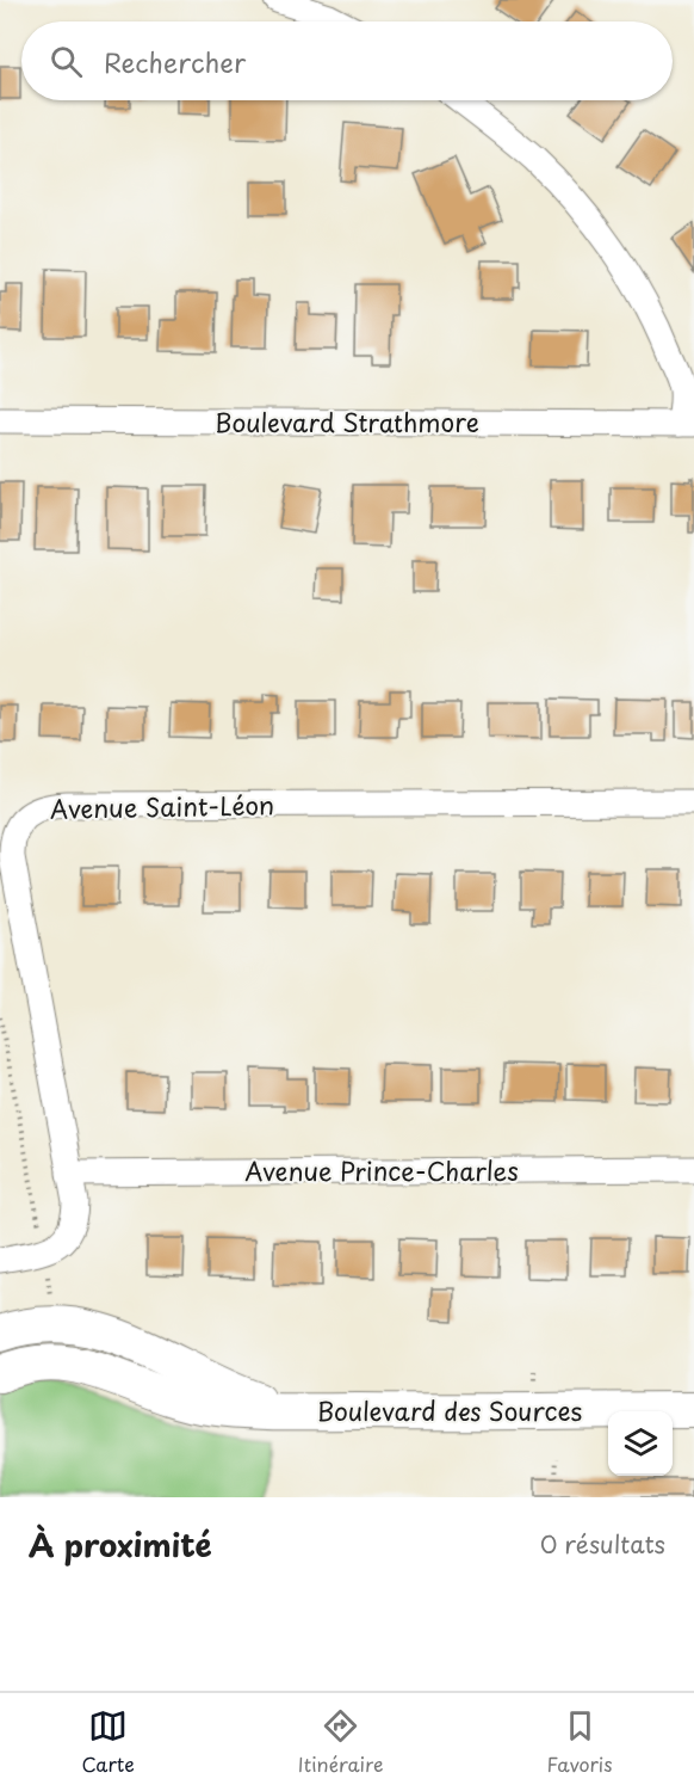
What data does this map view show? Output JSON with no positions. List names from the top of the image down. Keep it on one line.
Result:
{"streets":{"main road":["Boulevard des Sources"],"street":["Boulevard Strathmore","Avenue Saint-Léon","Avenue Prince-Charles"]},"crossings":[["Avenue Saint-Léon","Avenue Prince-Charles"]],"page":{"search":"Rechercher","heading":["À proximité","0 résultats"],"nav":["Carte","Itinéraire","Favoris"]}}
